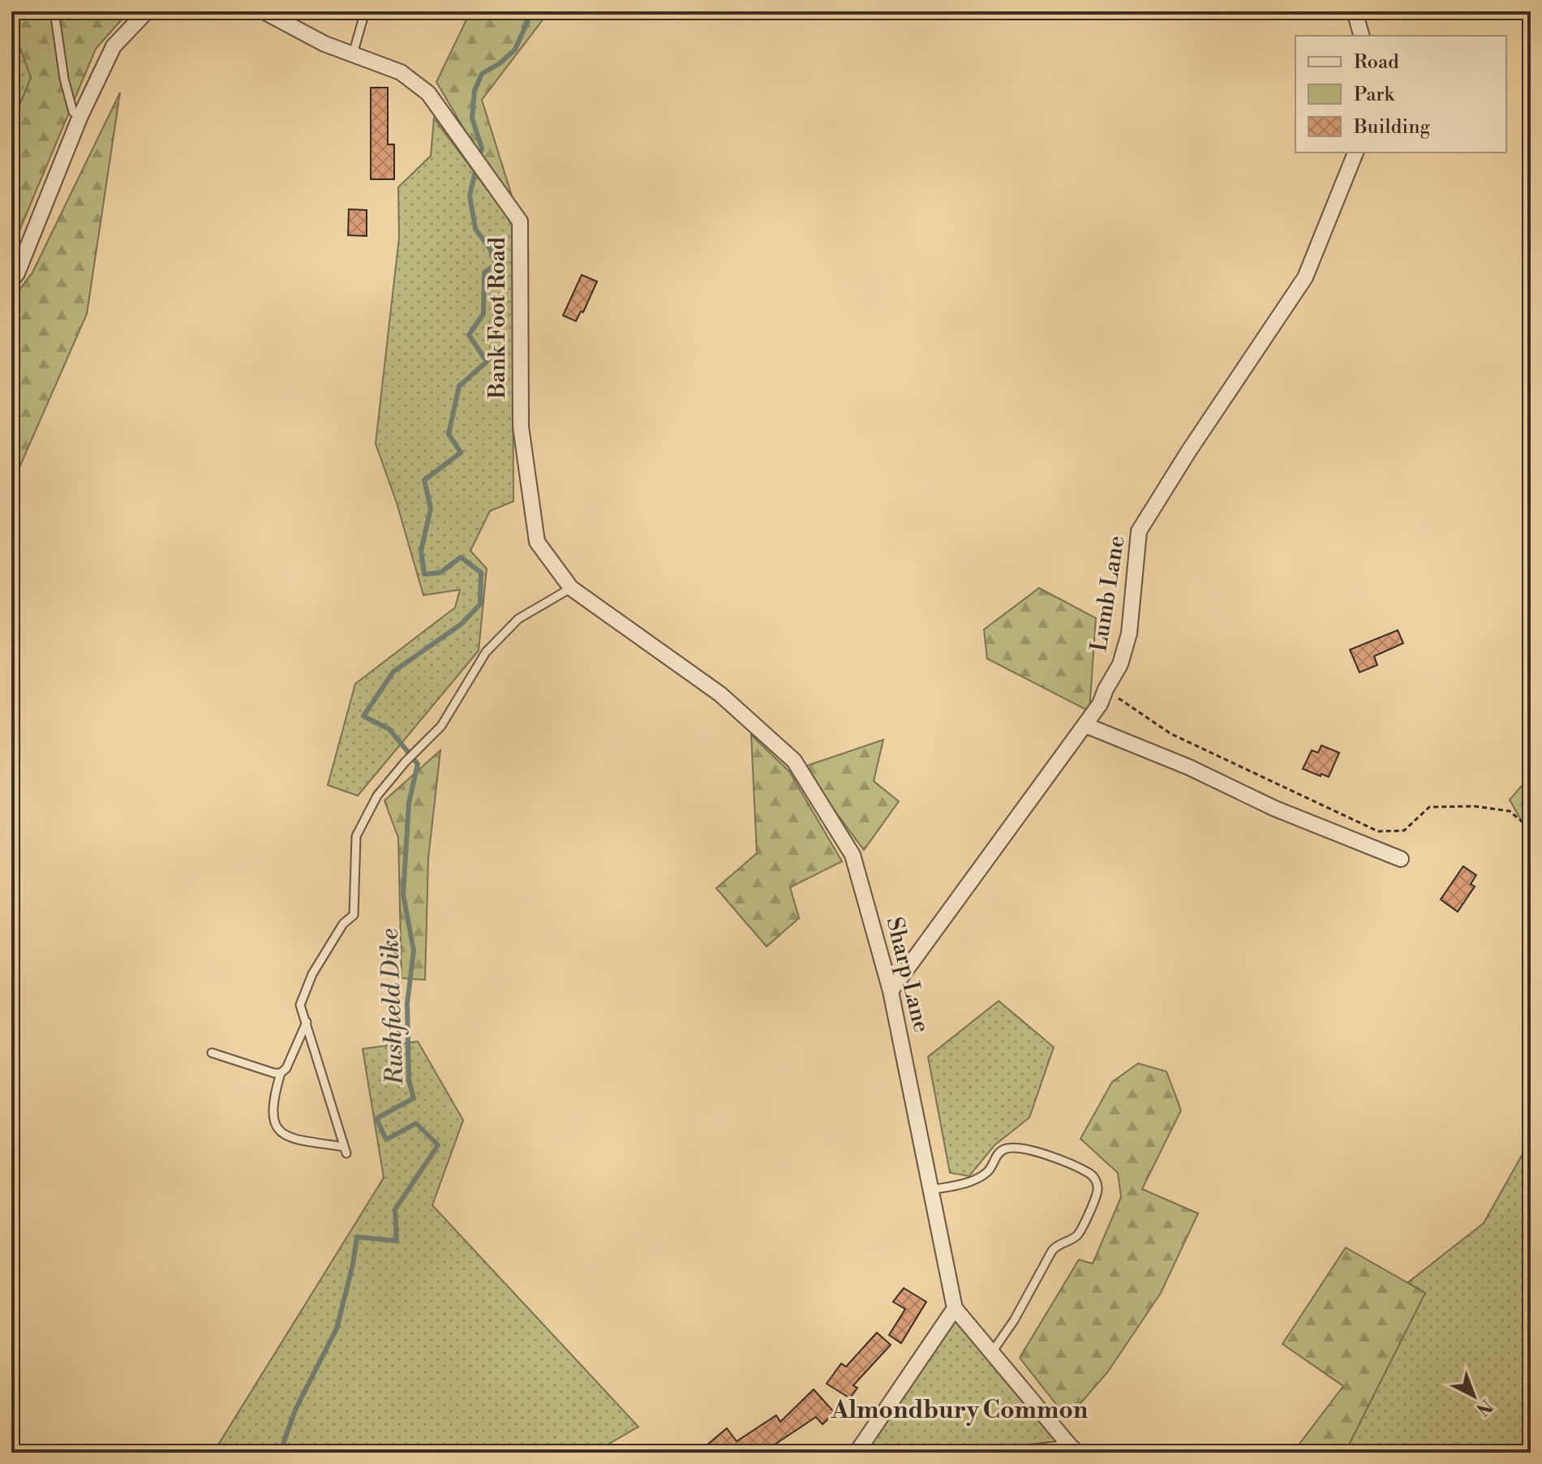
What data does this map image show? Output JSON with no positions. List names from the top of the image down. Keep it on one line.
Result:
{"streets":{"street":["Bank Foot Road","Lumb Lane","Sharp Lane"]},"crossings":[["Bank Foot Road","Sharp Lane"],["Lumb Lane","Sharp Lane"]],"districts":["Almondbury Common"],"water":["Rushfield Dike"],"legend":["Road","Park","Building"],"north":"bottom right"}
